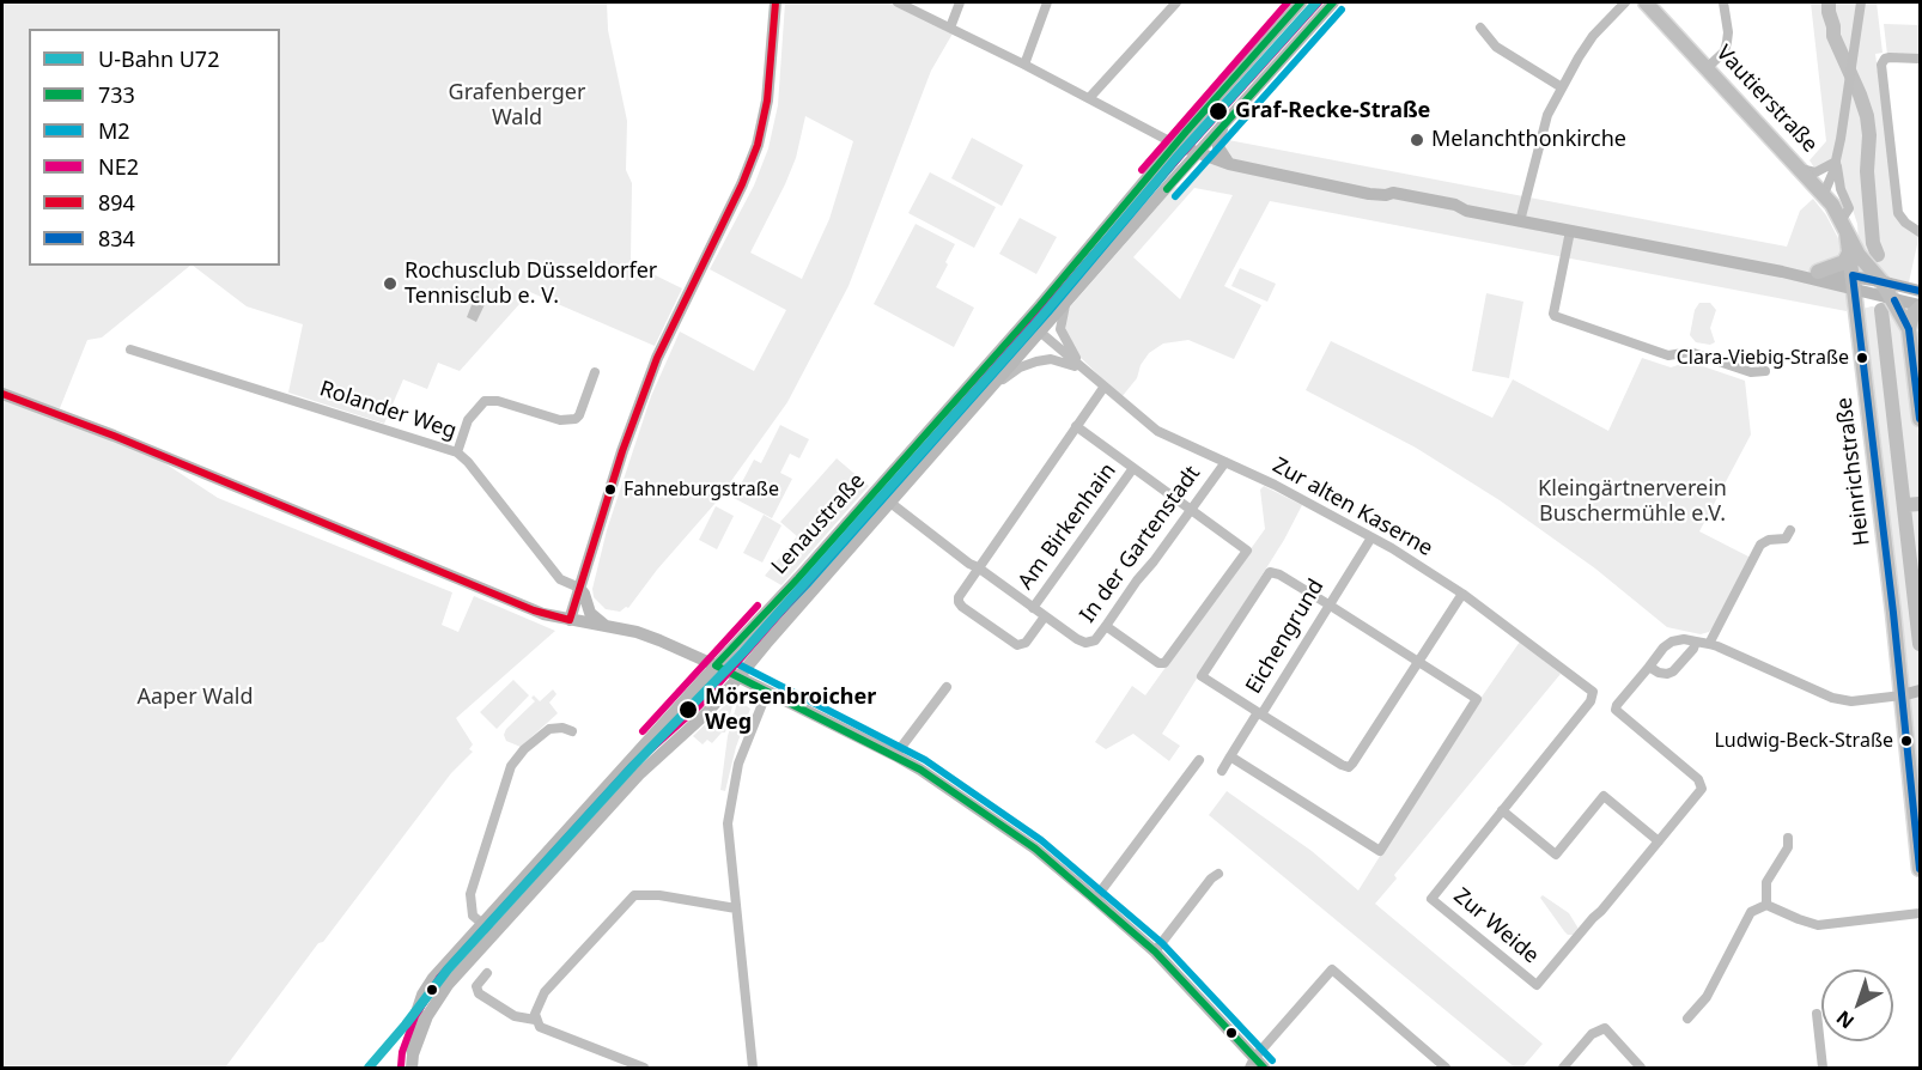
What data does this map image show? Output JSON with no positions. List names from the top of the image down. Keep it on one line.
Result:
{"streets":{"main road":["Vautierstraße","Heinrichstraße"],"street":["Rolander Weg","Zur alten Kaserne","Lenaustraße","Am Birkenhain","In der Gartenstadt","Eichengrund","Zur Weide"]},"crossings":[["Vautierstraße","Heinrichstraße"],["Zur alten Kaserne","Lenaustraße"],["Zur alten Kaserne","In der Gartenstadt"],["Zur alten Kaserne","Eichengrund"],["Zur alten Kaserne","Zur Weide"],["Lenaustraße","In der Gartenstadt"],["Am Birkenhain","In der Gartenstadt"]],"parks":["Grafenberger Wald","Kleingärtnerverein Buschermühle e.V.","Aaper Wald"],"places":["Graf-Recke-Straße","Melanchthonkirche","Rochusclub Düsseldorfer Tennisclub e. V.","Clara-Viebig-Straße","Fahneburgstraße","Mörsenbroicher Weg","Ludwig-Beck-Straße"],"lines":["metro line U72","transit line 733","transit line NE2","transit line 894","transit line M2","transit line 834"],"legend":["U-Bahn U72","733","M2","NE2","894","834"],"north":"bottom left"}
